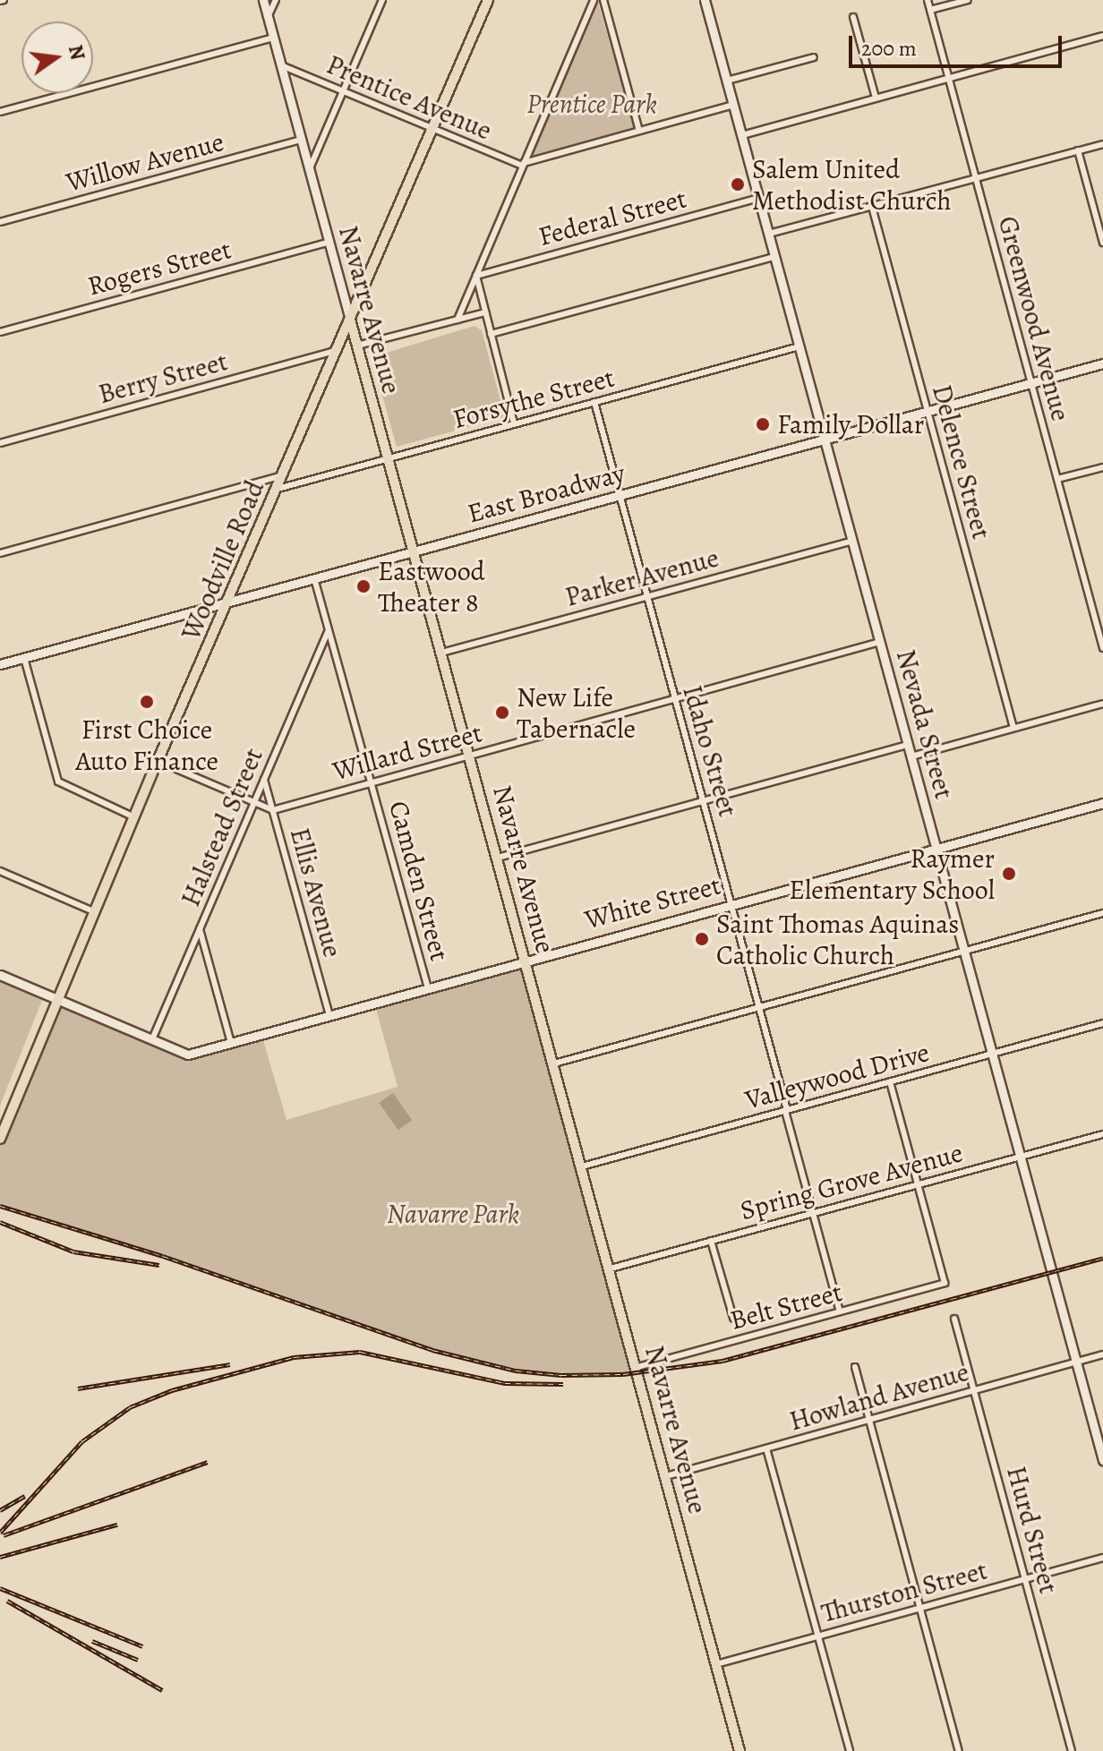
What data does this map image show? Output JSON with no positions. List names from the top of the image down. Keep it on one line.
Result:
{"streets":{"main road":["Navarre Avenue","Woodville Road"],"street":["Prentice Avenue","Willow Avenue","Federal Street","Rogers Street","Greenwood Avenue","Berry Street","Forsythe Street","Delence Street","East Broadway","Parker Avenue","Nevada Street","Idaho Street","Willard Street","Halstead Street","Camden Street","Ellis Avenue","White Street","Valleywood Drive","Spring Grove Avenue","Belt Street","Howland Avenue","Hurd Street","Thurston Street"]},"crossings":[["Prentice Avenue","Navarre Avenue"],["Prentice Avenue","Woodville Road"],["Willow Avenue","Navarre Avenue"],["Federal Street","Nevada Street"],["Rogers Street","Navarre Avenue"],["Navarre Avenue","Forsythe Street"],["Navarre Avenue","East Broadway"],["Navarre Avenue","Woodville Road"],["Navarre Avenue","Parker Avenue"],["Navarre Avenue","Willard Street"],["Navarre Avenue","White Street"],["Navarre Avenue","Valleywood Drive"],["Navarre Avenue","Spring Grove Avenue"],["Navarre Avenue","Belt Street"],["Navarre Avenue","Howland Avenue"],["Navarre Avenue","Thurston Street"],["Greenwood Avenue","East Broadway"],["Berry Street","Woodville Road"],["Forsythe Street","Woodville Road"],["Forsythe Street","Nevada Street"],["Forsythe Street","Idaho Street"],["Delence Street","East Broadway"],["East Broadway","Woodville Road"],["East Broadway","Nevada Street"],["East Broadway","Idaho Street"],["East Broadway","Camden Street"],["Parker Avenue","Nevada Street"],["Parker Avenue","Idaho Street"],["Nevada Street","Willard Street"],["Nevada Street","White Street"],["Nevada Street","Valleywood Drive"],["Nevada Street","Spring Grove Avenue"],["Nevada Street","Howland Avenue"],["Idaho Street","Willard Street"],["Idaho Street","White Street"],["Idaho Street","Valleywood Drive"],["Idaho Street","Spring Grove Avenue"],["Idaho Street","Belt Street"],["Willard Street","Camden Street"],["Willard Street","Ellis Avenue"],["Halstead Street","Camden Street"],["Halstead Street","Ellis Avenue"],["Halstead Street","White Street"],["Camden Street","White Street"],["Ellis Avenue","White Street"],["Spring Grove Avenue","Belt Street"],["Howland Avenue","Hurd Street"],["Hurd Street","Thurston Street"]],"parks":["Prentice Park","Navarre Park"],"places":["Salem United Methodist Church","Family Dollar","Eastwood Theater 8","First Choice Auto Finance","New Life Tabernacle","Raymer Elementary School","Saint Thomas Aquinas Catholic Church"],"scale_bar":"200 m","north":"right"}
